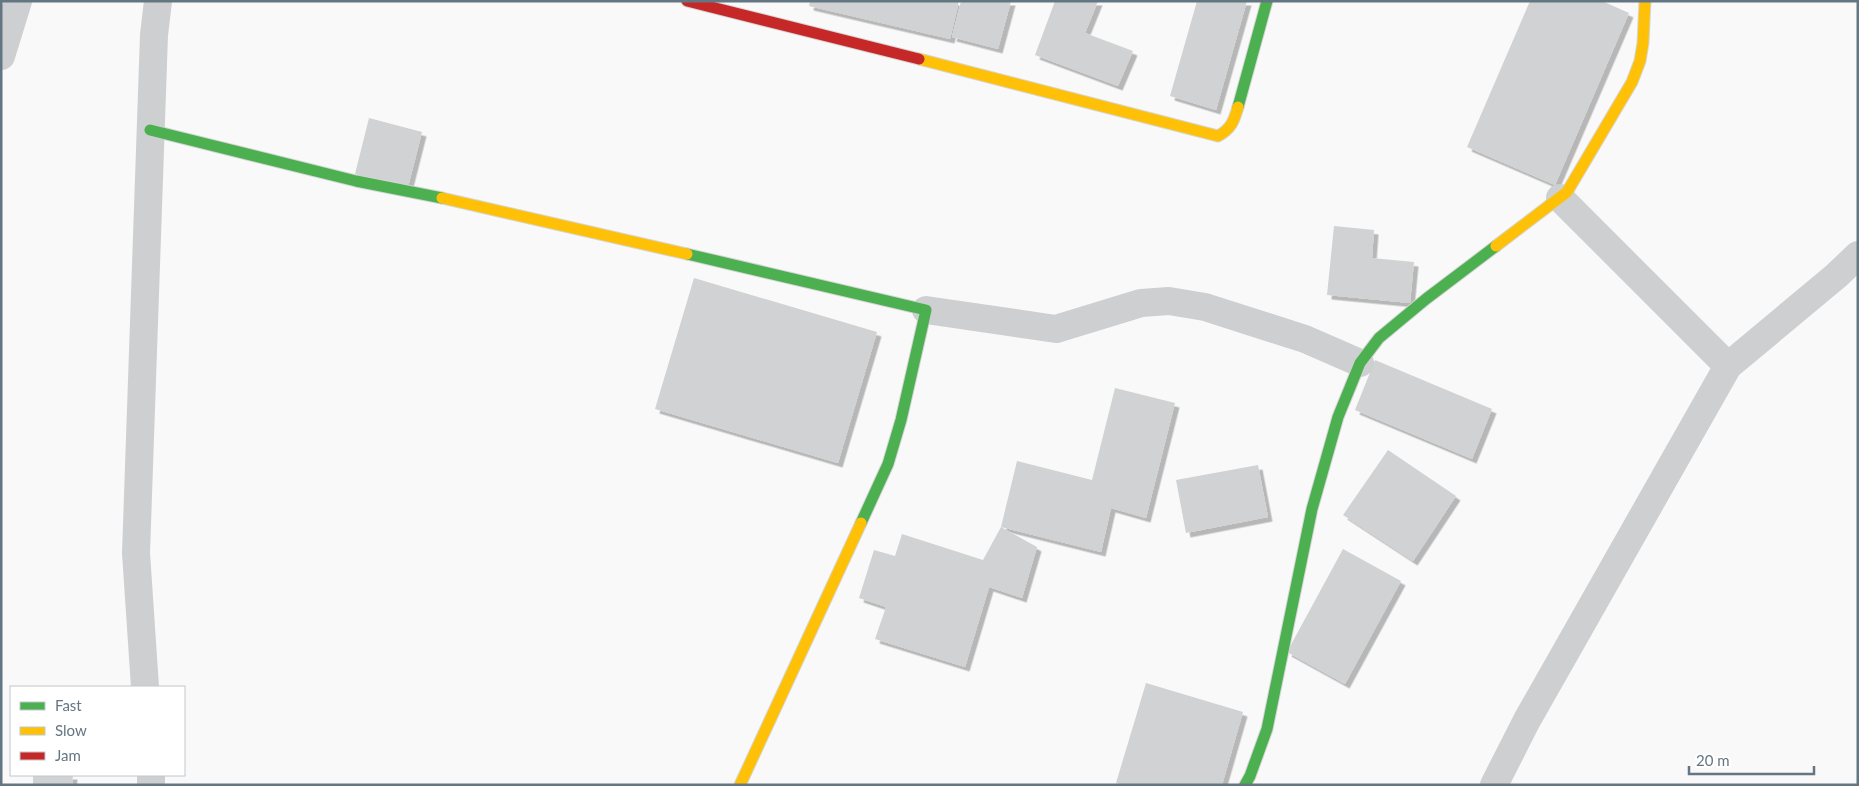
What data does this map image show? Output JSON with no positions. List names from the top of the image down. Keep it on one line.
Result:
{"legend":["Fast","Slow","Jam"],"scale_bar":"20 m"}
